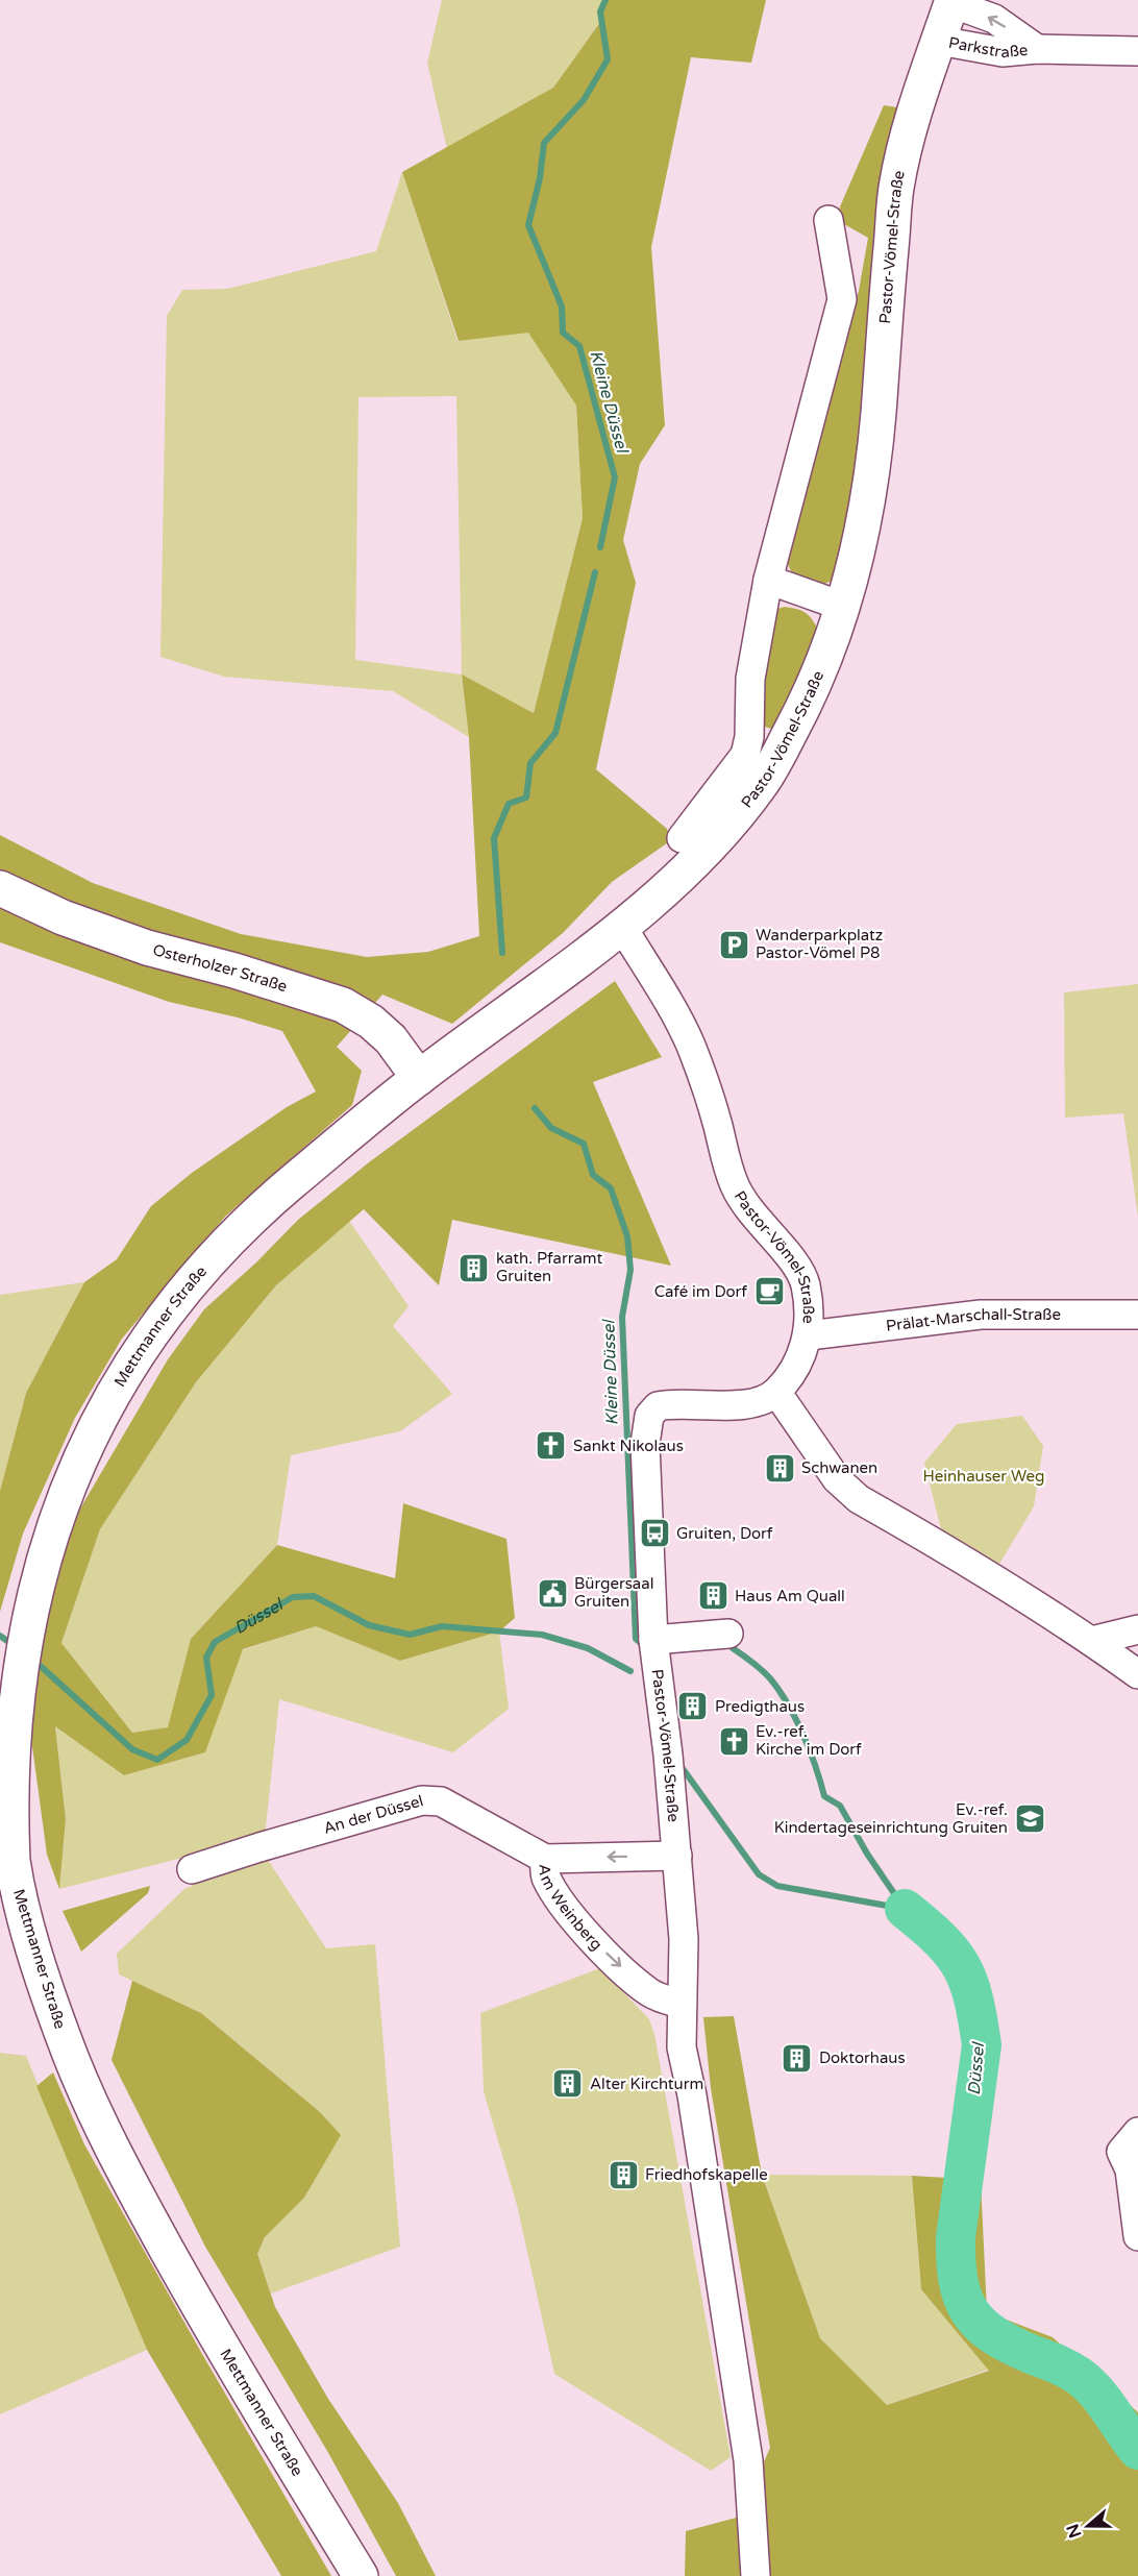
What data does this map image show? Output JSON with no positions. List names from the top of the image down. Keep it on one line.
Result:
{"streets":{"main road":["Pastor-Vömel-Straße","Osterholzer Straße","Mettmanner Straße"],"street":["Parkstraße","Prälat-Marschall-Straße","An der Düssel","Am Weinberg"]},"crossings":[["Parkstraße","Pastor-Vömel-Straße"],["Pastor-Vömel-Straße","Prälat-Marschall-Straße"],["Pastor-Vömel-Straße","Mettmanner Straße"],["Pastor-Vömel-Straße","Am Weinberg"],["Osterholzer Straße","Mettmanner Straße"],["An der Düssel","Am Weinberg"]],"water":["Kleine Düssel","Düssel"],"parks":["Heinhauser Weg"],"places":{"parking":["Wanderparkplatz Pastor-Vömel P8"],"building":["kath. Pfarramt Gruiten","Schwanen","Haus Am Quall","Predigthaus","Doktorhaus","Alter Kirchturm","Friedhofskapelle"],"cafe":["Café im Dorf"],"church":["Sankt Nikolaus","Ev.-ref. Kirche im Dorf"],"bus stop":["Gruiten, Dorf"],"public building":["Bürgersaal Gruiten"],"school or university":["Ev.-ref. Kindertageseinrichtung Gruiten"]},"north":"left"}
